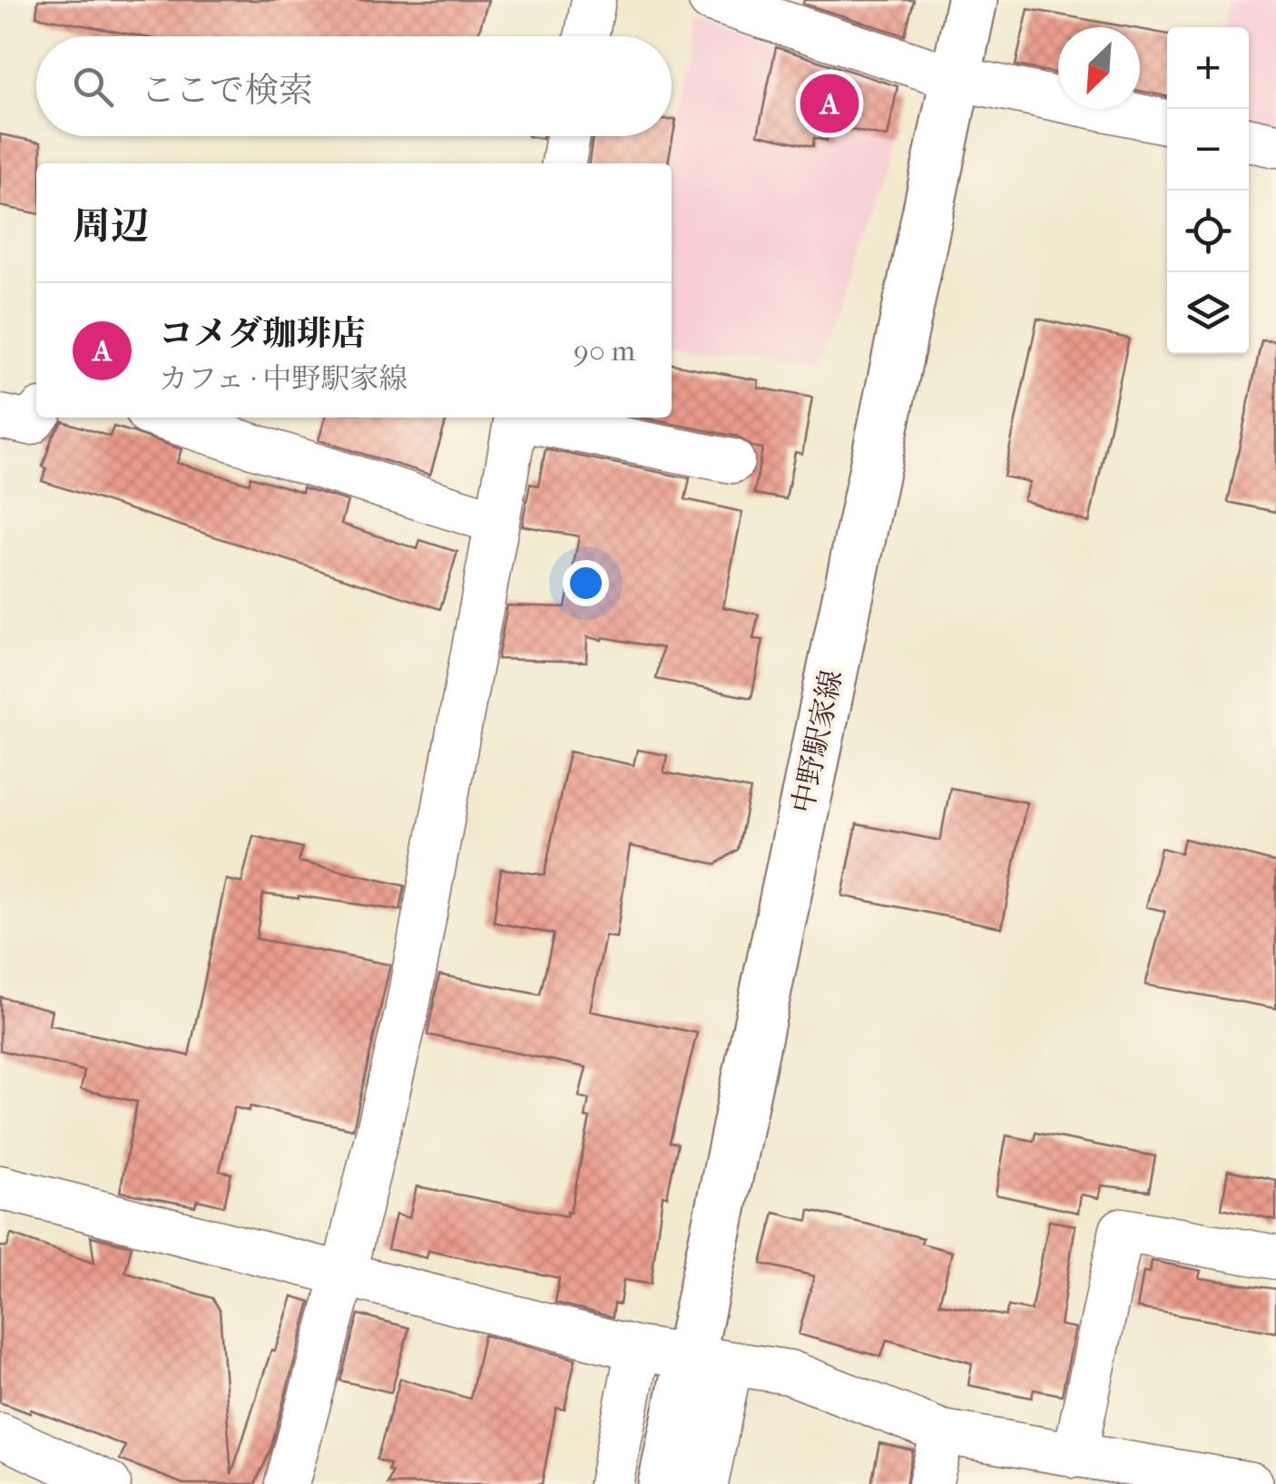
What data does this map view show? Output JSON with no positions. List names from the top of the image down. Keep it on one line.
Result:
{"streets":{"main road":["中野駅家線"]},"north":"bottom left","page":{"map_buttons":["+","−"],"search":"ここで検索","pins":"A","heading":"周辺","list":[{"mark":"A","name":"コメダ珈琲店","note":"カフェ · 中野駅家線","value":"90 m"}]}}
